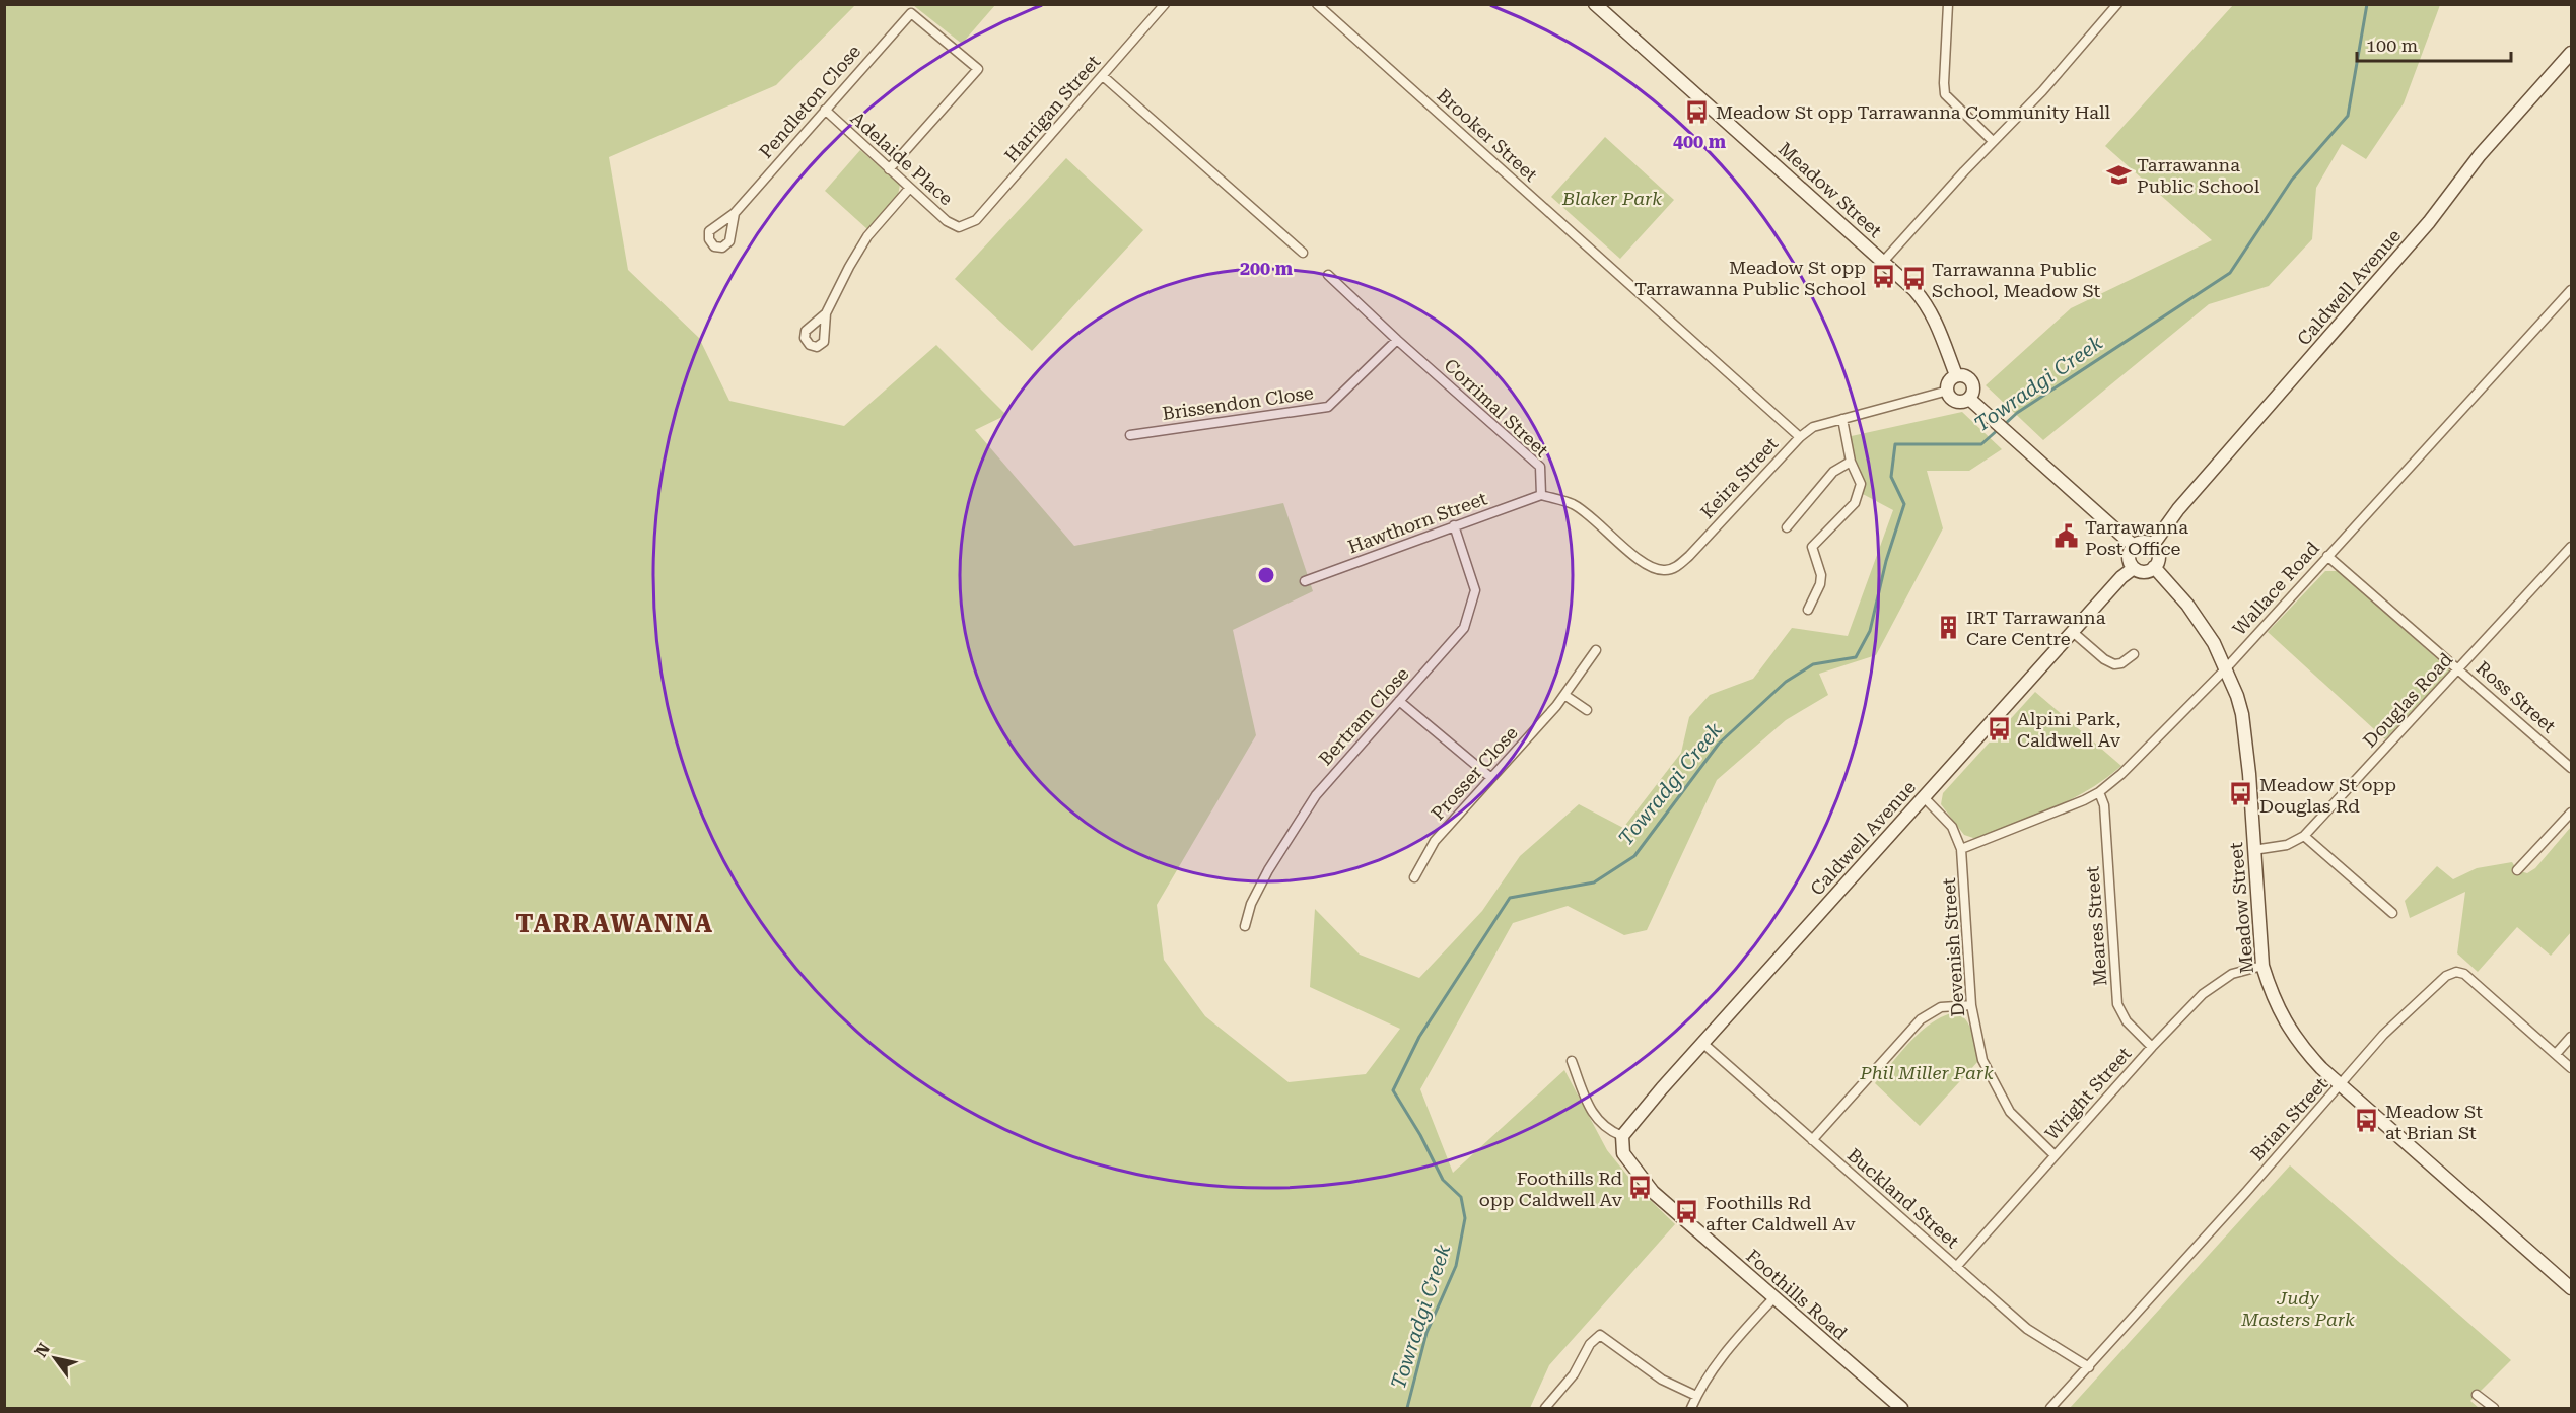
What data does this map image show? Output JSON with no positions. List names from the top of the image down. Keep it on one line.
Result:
{"streets":{"main road":["Meadow Street","Caldwell Avenue","Foothills Road"],"street":["Pendleton Close","Harrigan Street","Brooker Street","Adelaide Place","Brissendon Close","Corrimal Street","Keira Street","Hawthorn Street","Wallace Road","Ross Street","Douglas Road","Bertram Close","Prosser Close","Meares Street","Devenish Street","Wright Street","Brian Street","Buckland Street"]},"crossings":[["Pendleton Close","Adelaide Place"],["Harrigan Street","Adelaide Place"],["Brooker Street","Keira Street"],["Meadow Street","Caldwell Avenue"],["Meadow Street","Keira Street"],["Meadow Street","Wallace Road"],["Meadow Street","Douglas Road"],["Meadow Street","Wright Street"],["Meadow Street","Brian Street"],["Caldwell Avenue","Devenish Street"],["Caldwell Avenue","Buckland Street"],["Caldwell Avenue","Foothills Road"],["Brissendon Close","Corrimal Street"],["Corrimal Street","Keira Street"],["Corrimal Street","Hawthorn Street"],["Keira Street","Hawthorn Street"],["Hawthorn Street","Bertram Close"],["Wallace Road","Ross Street"],["Wallace Road","Meares Street"],["Wallace Road","Devenish Street"],["Ross Street","Douglas Road"],["Meares Street","Wright Street"],["Devenish Street","Wright Street"],["Wright Street","Buckland Street"],["Brian Street","Buckland Street"]],"districts":["TARRAWANNA"],"water":["Towradgi Creek"],"parks":["Blaker Park","Phil Miller Park","Judy Masters Park"],"places":{"bus stop":["Meadow St opp Tarrawanna Community Hall","Meadow St opp Tarrawanna Public School","Tarrawanna Public School, Meadow St","Alpini Park, Caldwell Av","Meadow St opp Douglas Rd","Meadow St at Brian St","Foothills Rd opp Caldwell Av","Foothills Rd after Caldwell Av"],"school or university":["Tarrawanna Public School"],"public building":["Tarrawanna Post Office"],"building":["IRT Tarrawanna Care Centre"]},"scale_bar":"100 m","north":"top left","rings":["400 m","200 m"]}
